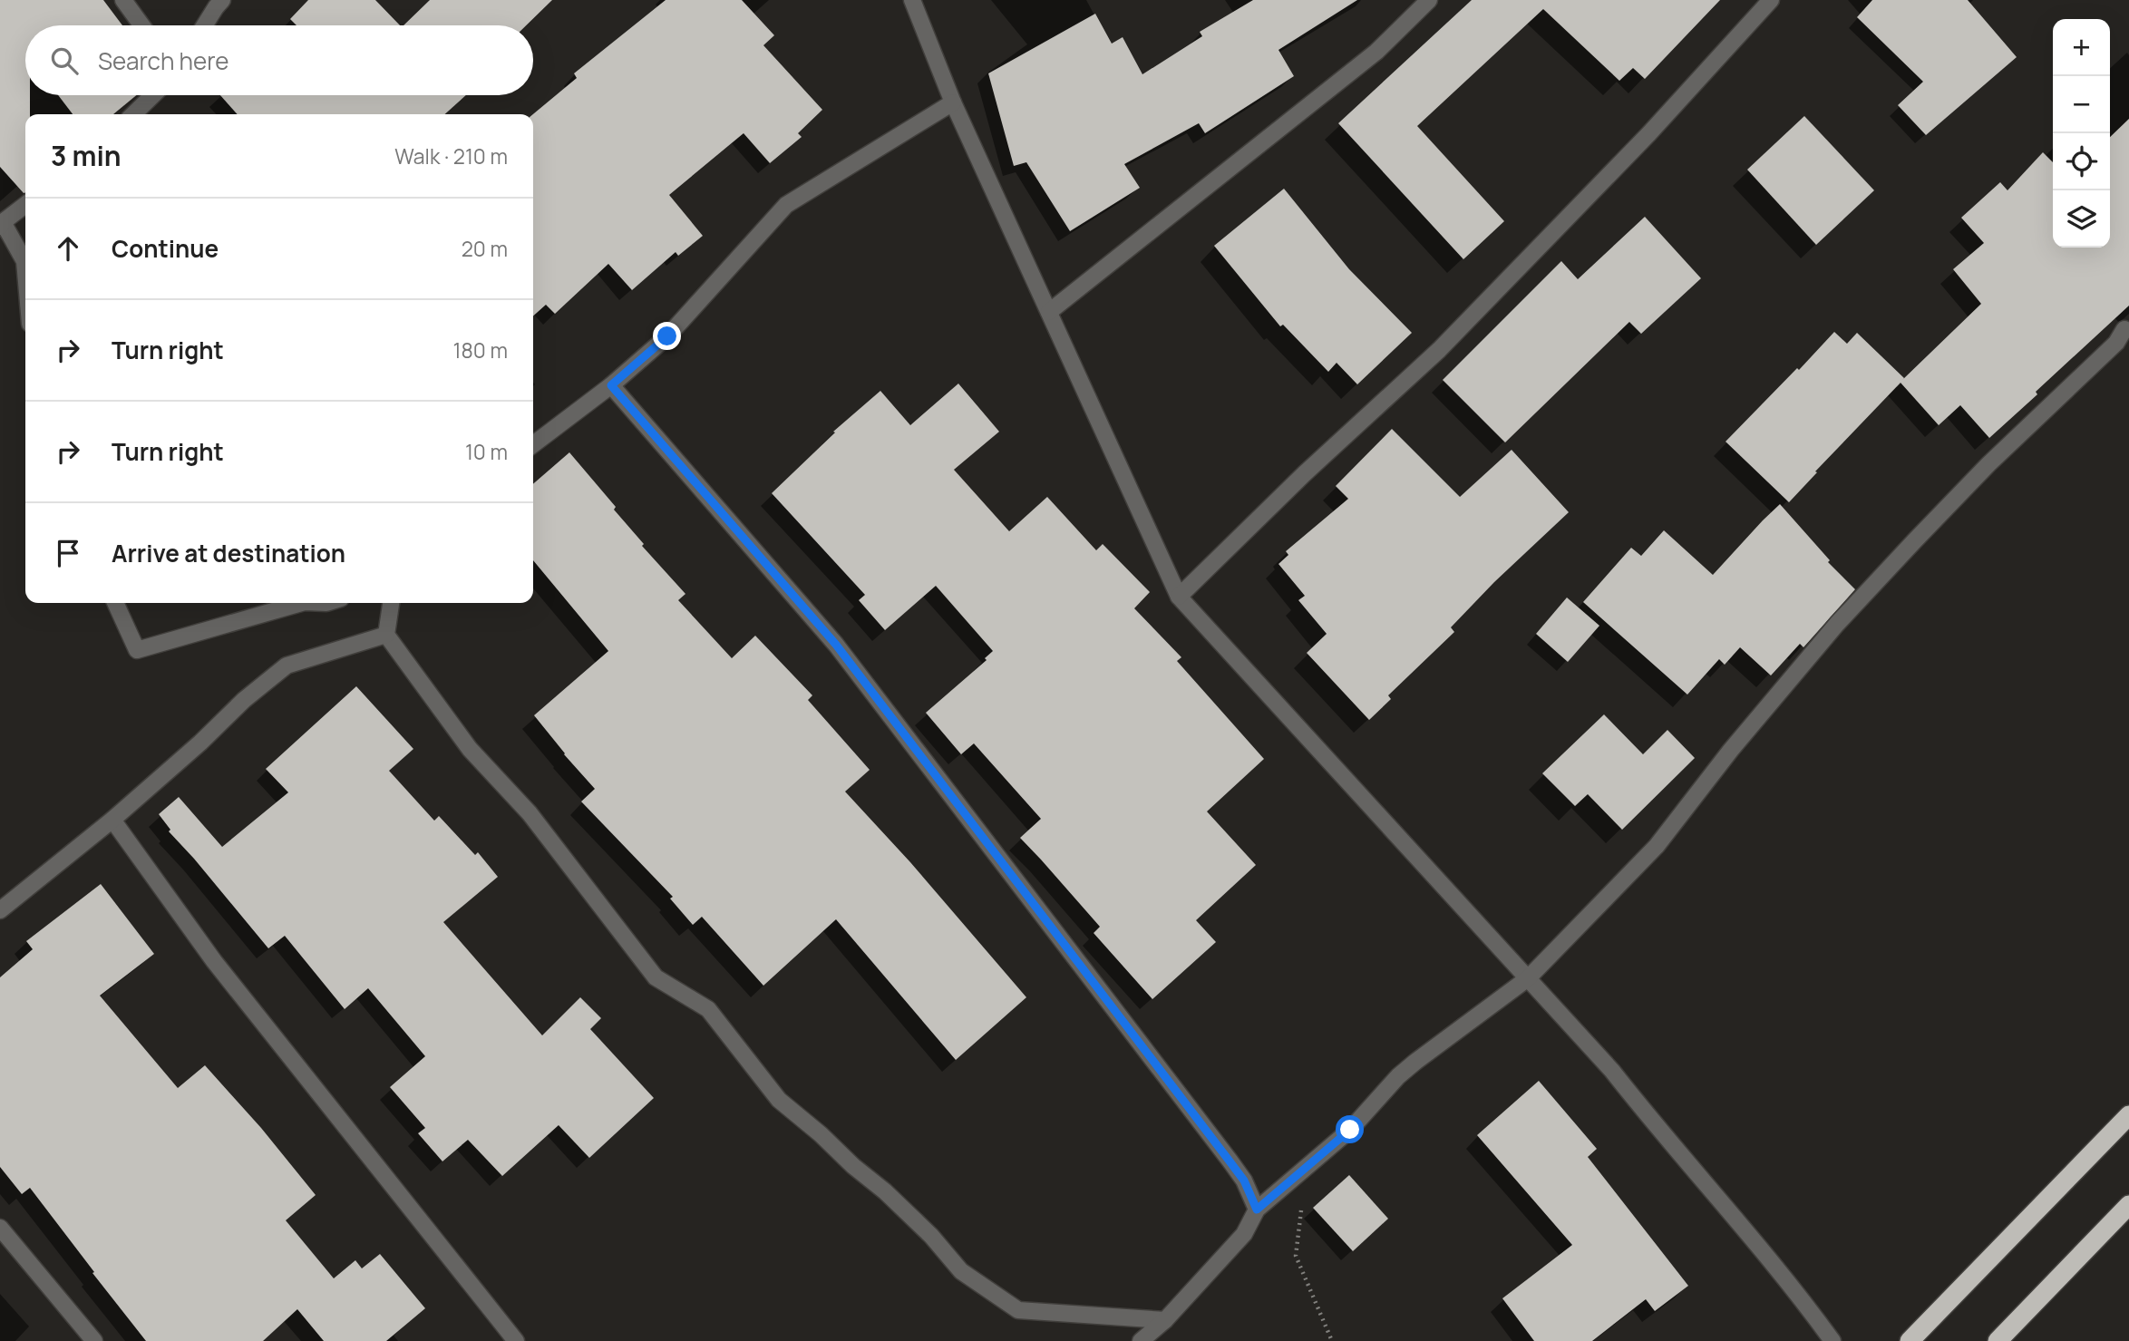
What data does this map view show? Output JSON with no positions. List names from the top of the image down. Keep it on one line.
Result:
{"page":{"map_buttons":["+","−"],"search":"Search here","heading":["3 min","Walk · 210 m"],"list":[["Continue","20 m"],["Turn right","180 m"],["Turn right","10 m"],"Arrive at destination"]}}
